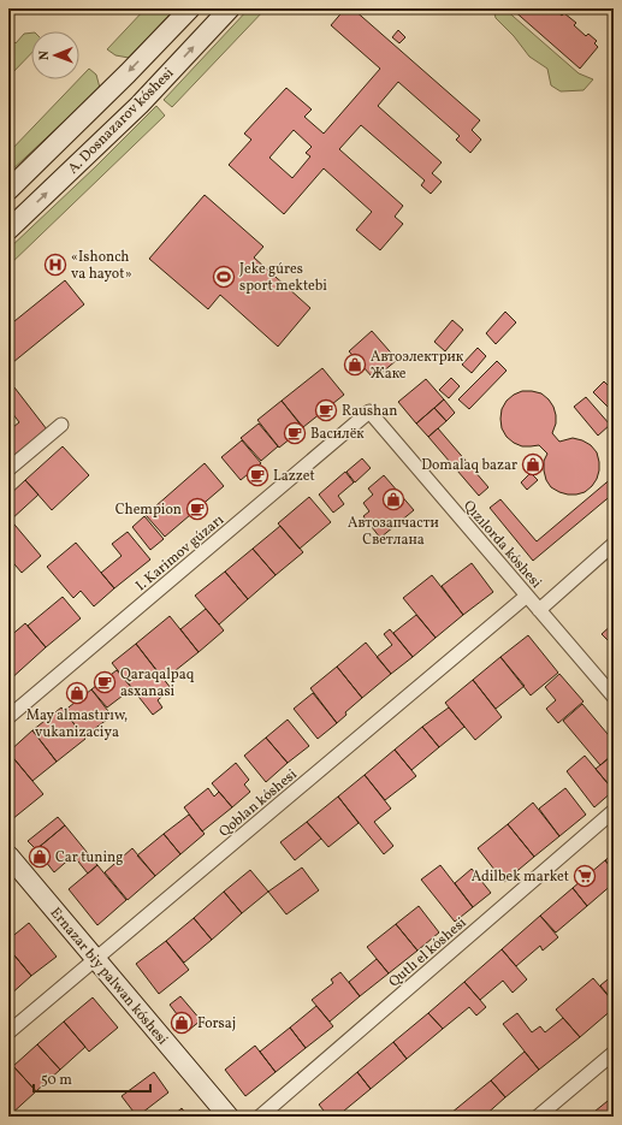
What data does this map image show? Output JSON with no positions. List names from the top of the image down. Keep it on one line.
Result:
{"streets":{"main road":["A. Dosnazarov kóshesi","Ernazar biy palwan kóshesi"],"street":["Qızılorda kóshesi","I. Karimov gúzarı","Qoblan kóshesi","Qutlı el kóshesi"]},"crossings":[["Qızılorda kóshesi","I. Karimov gúzarı"],["Qızılorda kóshesi","Qoblan kóshesi"],["Qoblan kóshesi","Ernazar biy palwan kóshesi"]],"places":{"hospital":["«Ishonch va hayot»"],"sports":["Jeke gúres sport mektebi"],"shop":["Автоэлектрик Жаке","Domalaq bazar","Автозапчасти Светлана","May almastırıw, vukanizaciya","Car tuning","Forsaj"],"cafe":["Raushan","Василёк","Lazzet","Chempion","Qaraqalpaq asxanasi"],"supermarket":["Adilbek market"]},"scale_bar":"50 m","north":"left"}
